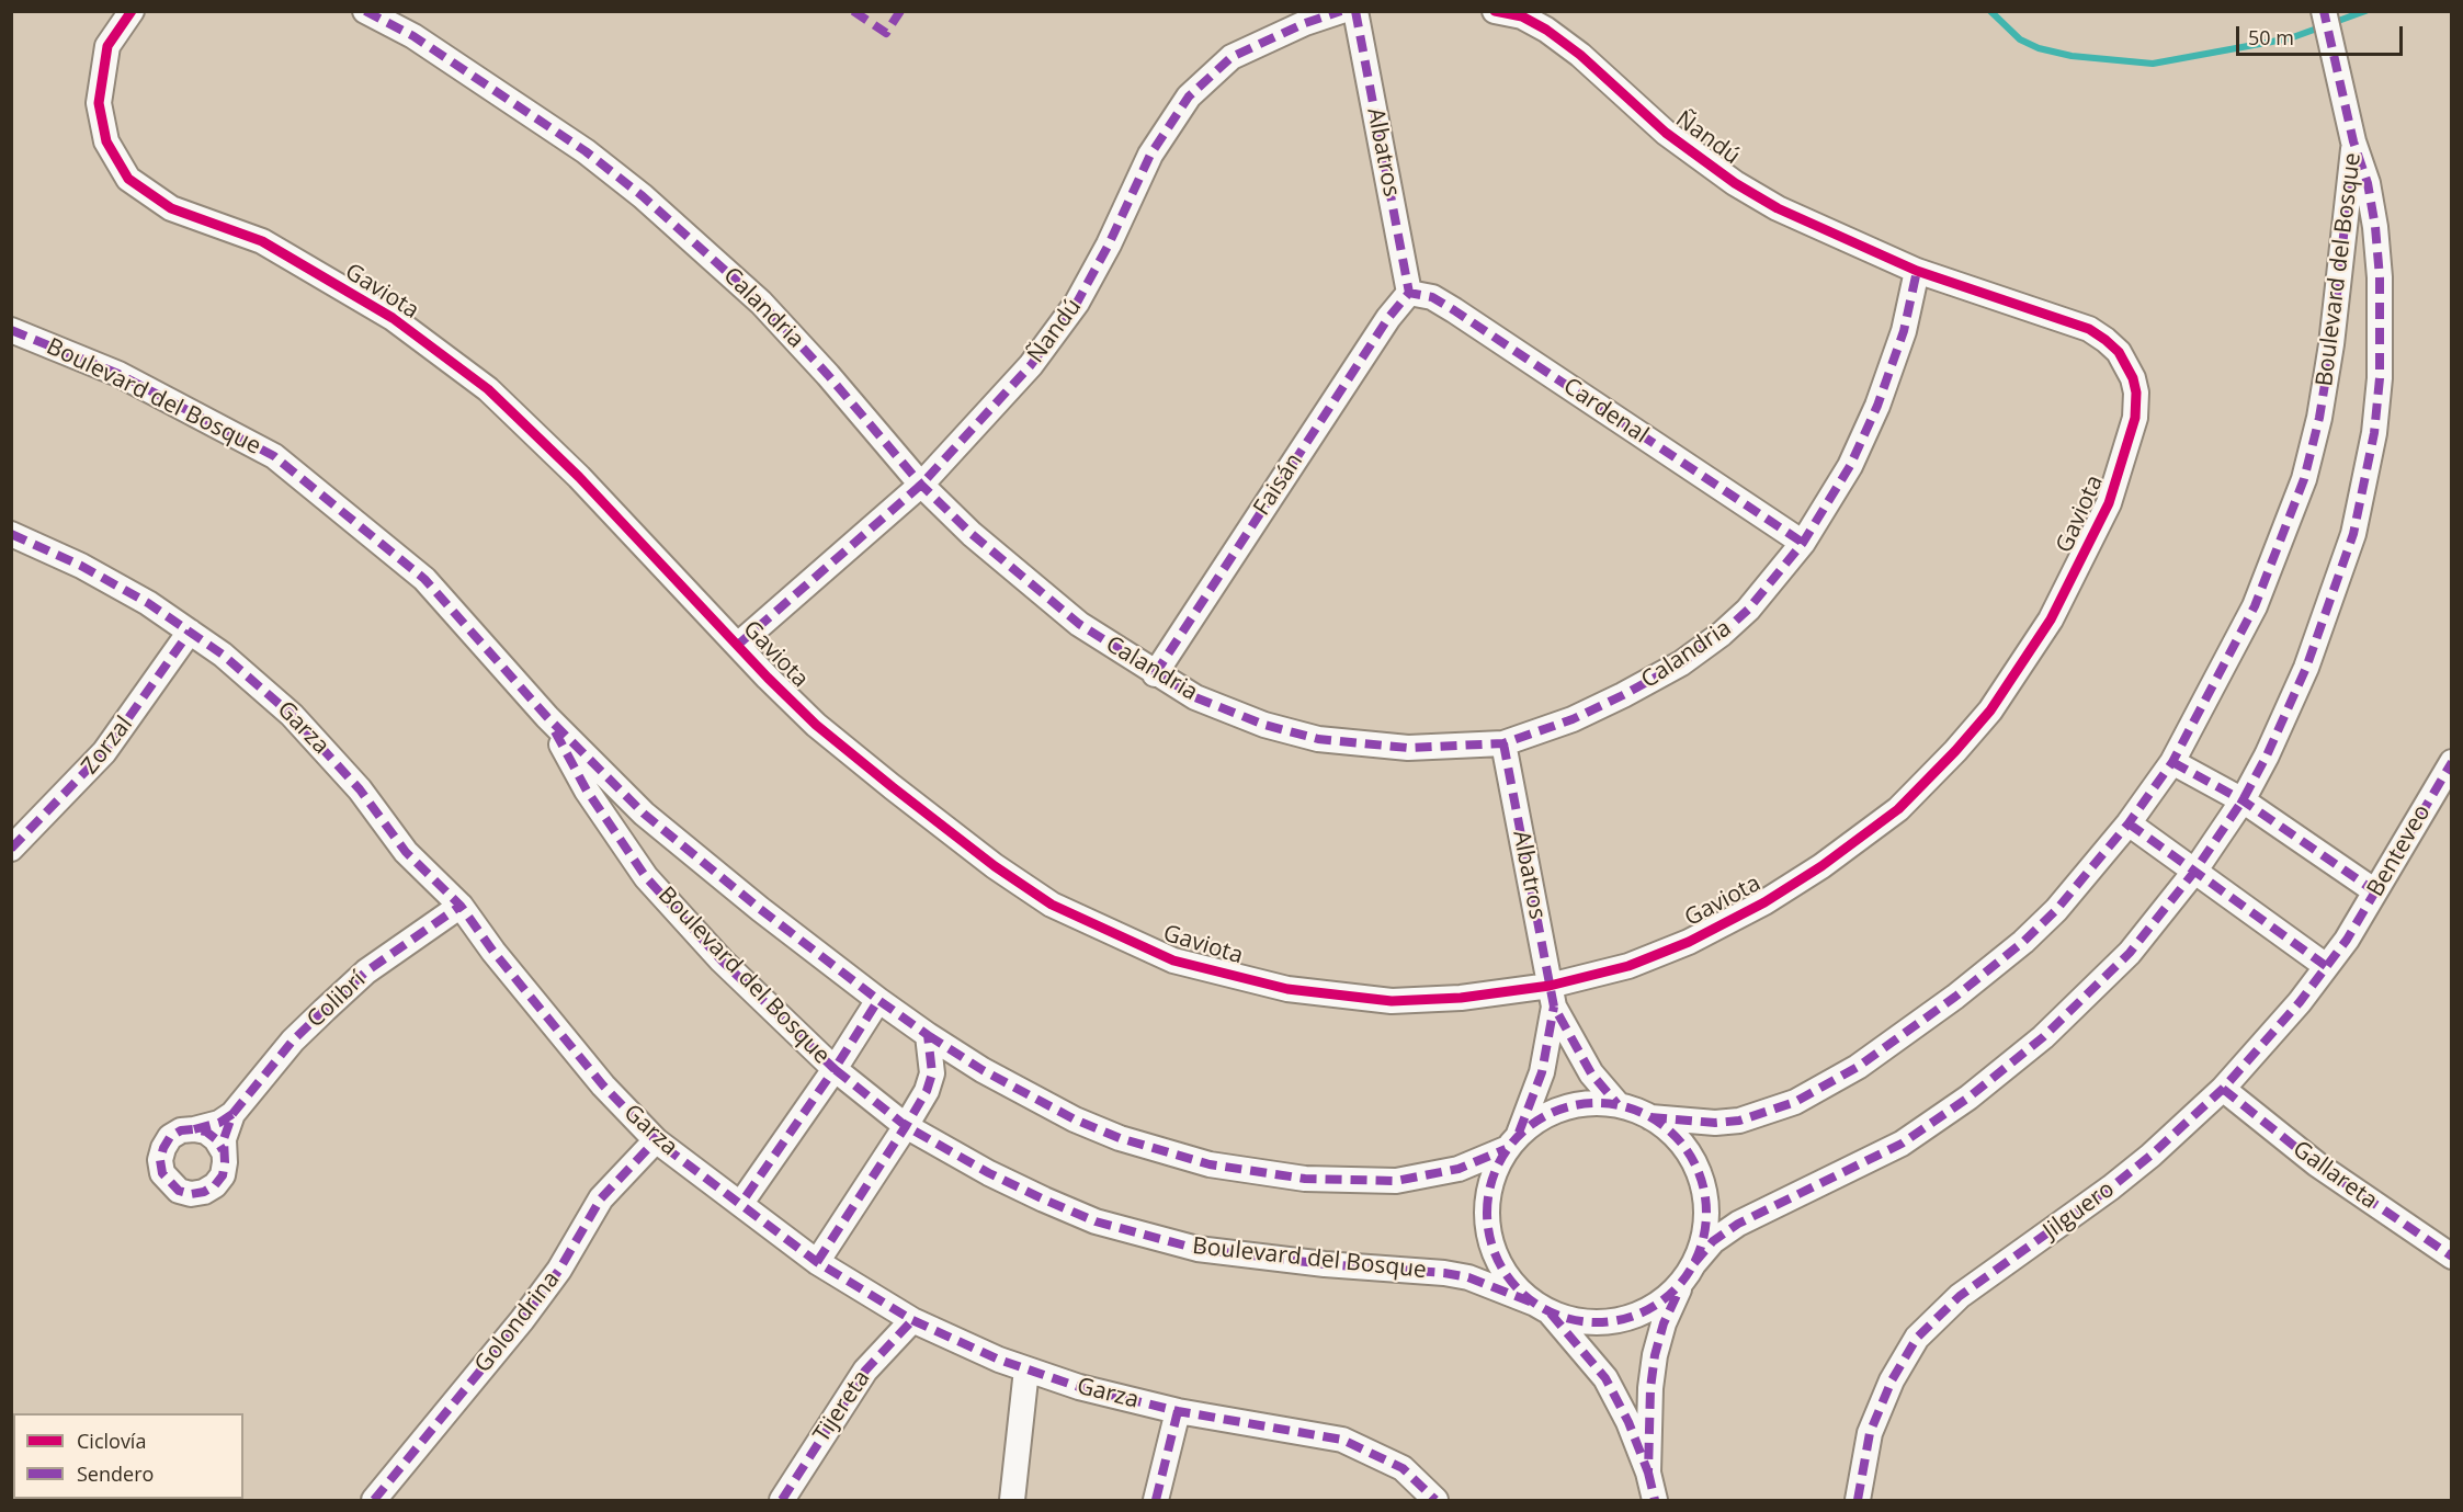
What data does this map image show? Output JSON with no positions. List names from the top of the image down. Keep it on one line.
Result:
{"streets":{"street":["Ñandú","Albatros","Boulevard del Bosque","Gaviota","Calandria","Cardenal","Faisán","Garza","Zorzal","Benteveo","Colibrí","Gallareta","Jilguero","Golondrina","Tijereta"]},"crossings":[["Ñandú","Gaviota"],["Ñandú","Calandria"],["Albatros","Gaviota"],["Albatros","Calandria"],["Albatros","Cardenal"],["Albatros","Faisán"],["Gaviota","Calandria"],["Calandria","Cardenal"],["Calandria","Faisán"],["Cardenal","Faisán"],["Garza","Zorzal"],["Garza","Colibrí"],["Garza","Golondrina"],["Garza","Tijereta"],["Benteveo","Jilguero"],["Gallareta","Jilguero"]],"legend":["Ciclovía","Sendero"],"scale_bar":"50 m"}
